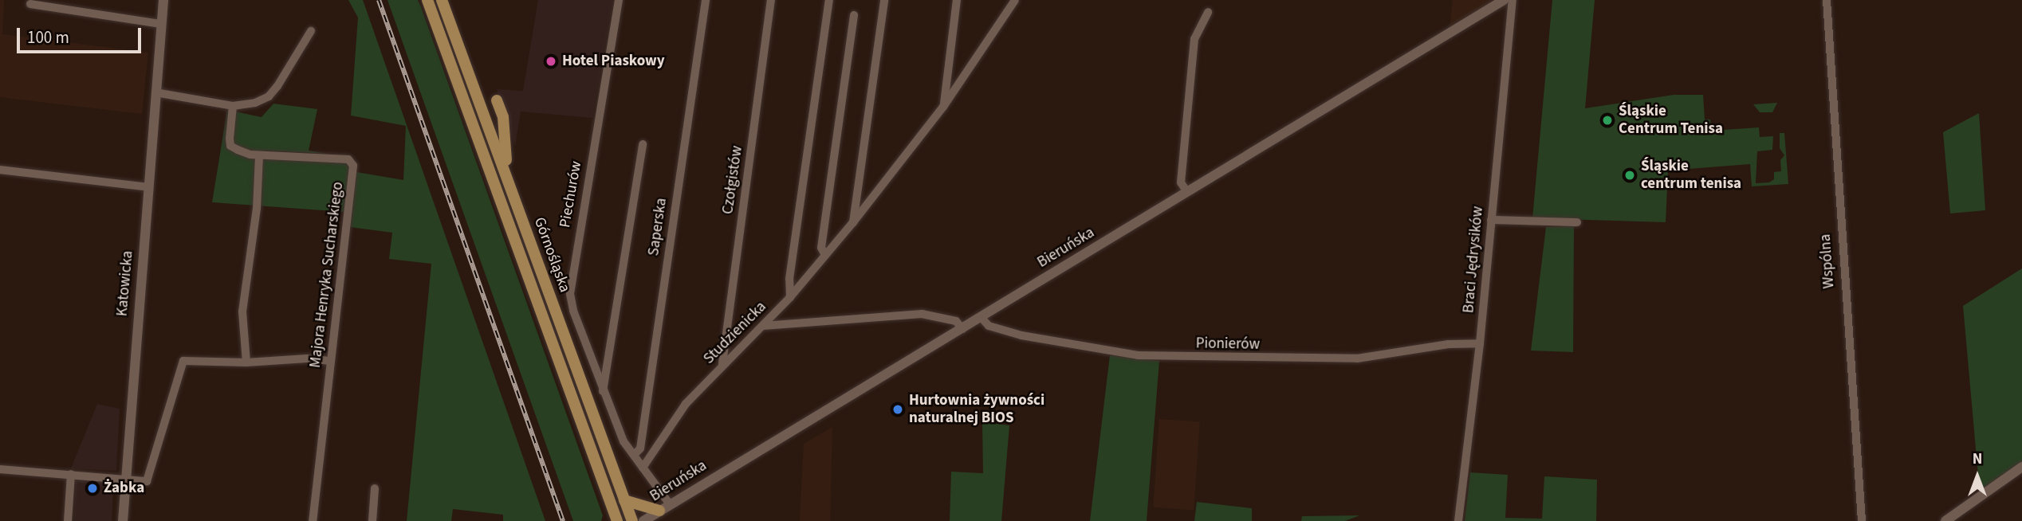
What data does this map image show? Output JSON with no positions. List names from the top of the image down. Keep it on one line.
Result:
{"streets":{"main road":["Bieruńska","Górnośląska","Katowicka"],"street":["Czołgistów","Piechurów","Saperska","Braci Jędrysików","Wspólna","Majora Henryka Sucharskiego","Studzienicka","Pionierów"]},"crossings":[["Czołgistów","Studzienicka"],["Piechurów","Saperska"],["Piechurów","Bieruńska"],["Piechurów","Studzienicka"],["Bieruńska","Pionierów"],["Braci Jędrysików","Pionierów"]],"places":["Hotel Piaskowy","Śląskie Centrum Tenisa","Śląskie centrum tenisa","Hurtownia żywności naturalnej BIOS","Żabka"],"scale_bar":"100 m","north":"top"}
